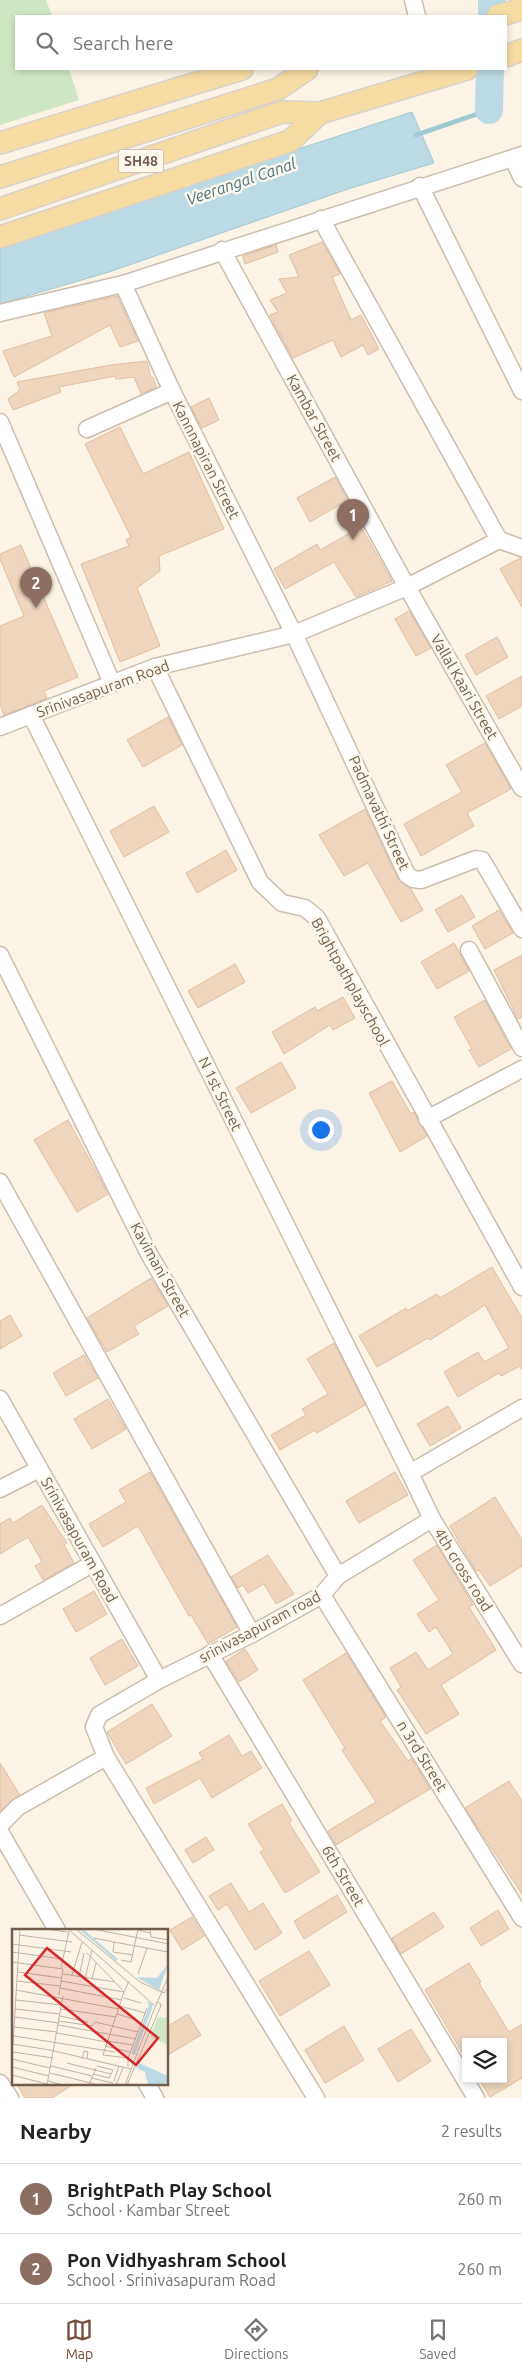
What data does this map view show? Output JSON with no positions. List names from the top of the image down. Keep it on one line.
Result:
{"streets":{"main road":["SH48"],"street":["Kambar Street","Kannnapiran Street","Vallal Kaari Street","Srinivasapuram Road","Padmavathi Street","Brightpathplayschool","N 1st Street","Kavimani Street","4th cross road","srinivasapuram road","n 3rd Street","6th Street"]},"crossings":[["Kambar Street","Vallal Kaari Street"],["Kambar Street","Srinivasapuram Road"],["Kannnapiran Street","Srinivasapuram Road"],["Kannnapiran Street","Padmavathi Street"],["Vallal Kaari Street","Srinivasapuram Road"],["Srinivasapuram Road","Padmavathi Street"],["Srinivasapuram Road","Brightpathplayschool"],["Srinivasapuram Road","N 1st Street"],["Srinivasapuram Road","srinivasapuram road"],["N 1st Street","4th cross road"],["Kavimani Street","srinivasapuram road"],["4th cross road","srinivasapuram road"],["srinivasapuram road","n 3rd Street"],["srinivasapuram road","6th Street"]],"water":["Veerangal Canal"],"page":{"search":"Search here","pins":["1","2"],"heading":["Nearby","2 results"],"list":[{"mark":"1","name":"BrightPath Play School","note":"School · Kambar Street","value":"260 m"},{"mark":"2","name":"Pon Vidhyashram School","note":"School · Srinivasapuram Road","value":"260 m"}],"nav":["Map","Directions","Saved"]}}
